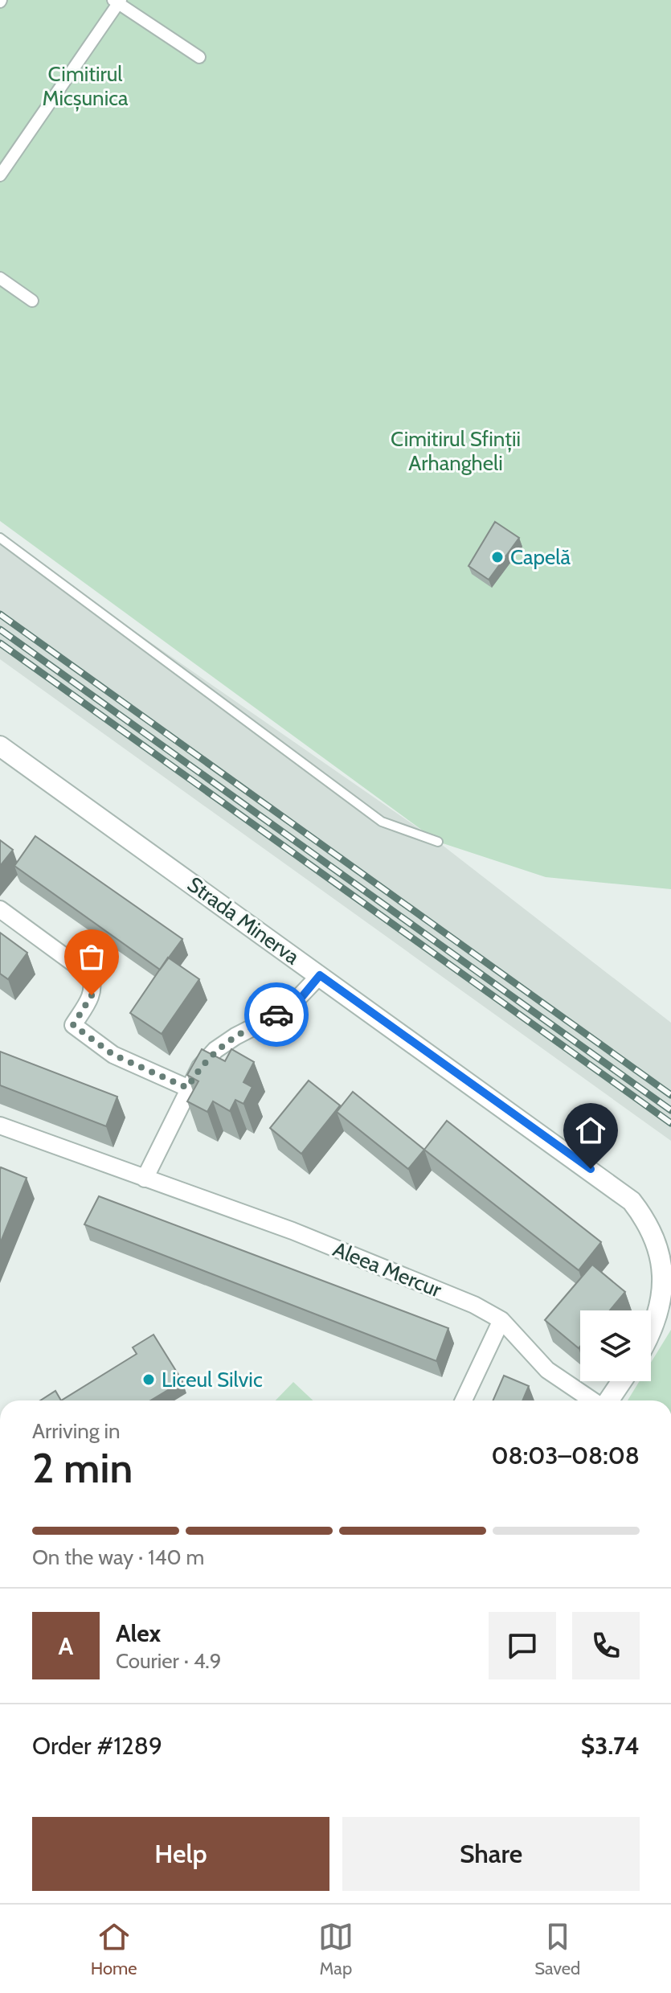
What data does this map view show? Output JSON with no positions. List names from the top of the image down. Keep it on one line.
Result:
{"streets":{"street":["Strada Minerva","Aleea Mercur"]},"parks":["Cimitirul Micșunica","Cimitirul Sfinții Arhangheli"],"places":["Capelă","Liceul Silvic"],"page":{"heading":["2 min","Arriving in","08:03–08:08"],"panel":["Alex","Courier · 4.9","Order #1289","$3.74"],"bar":"On the way · 140 m","round":"A","buttons":["Help","Share"],"tabs":["Home","Map","Saved"]}}
